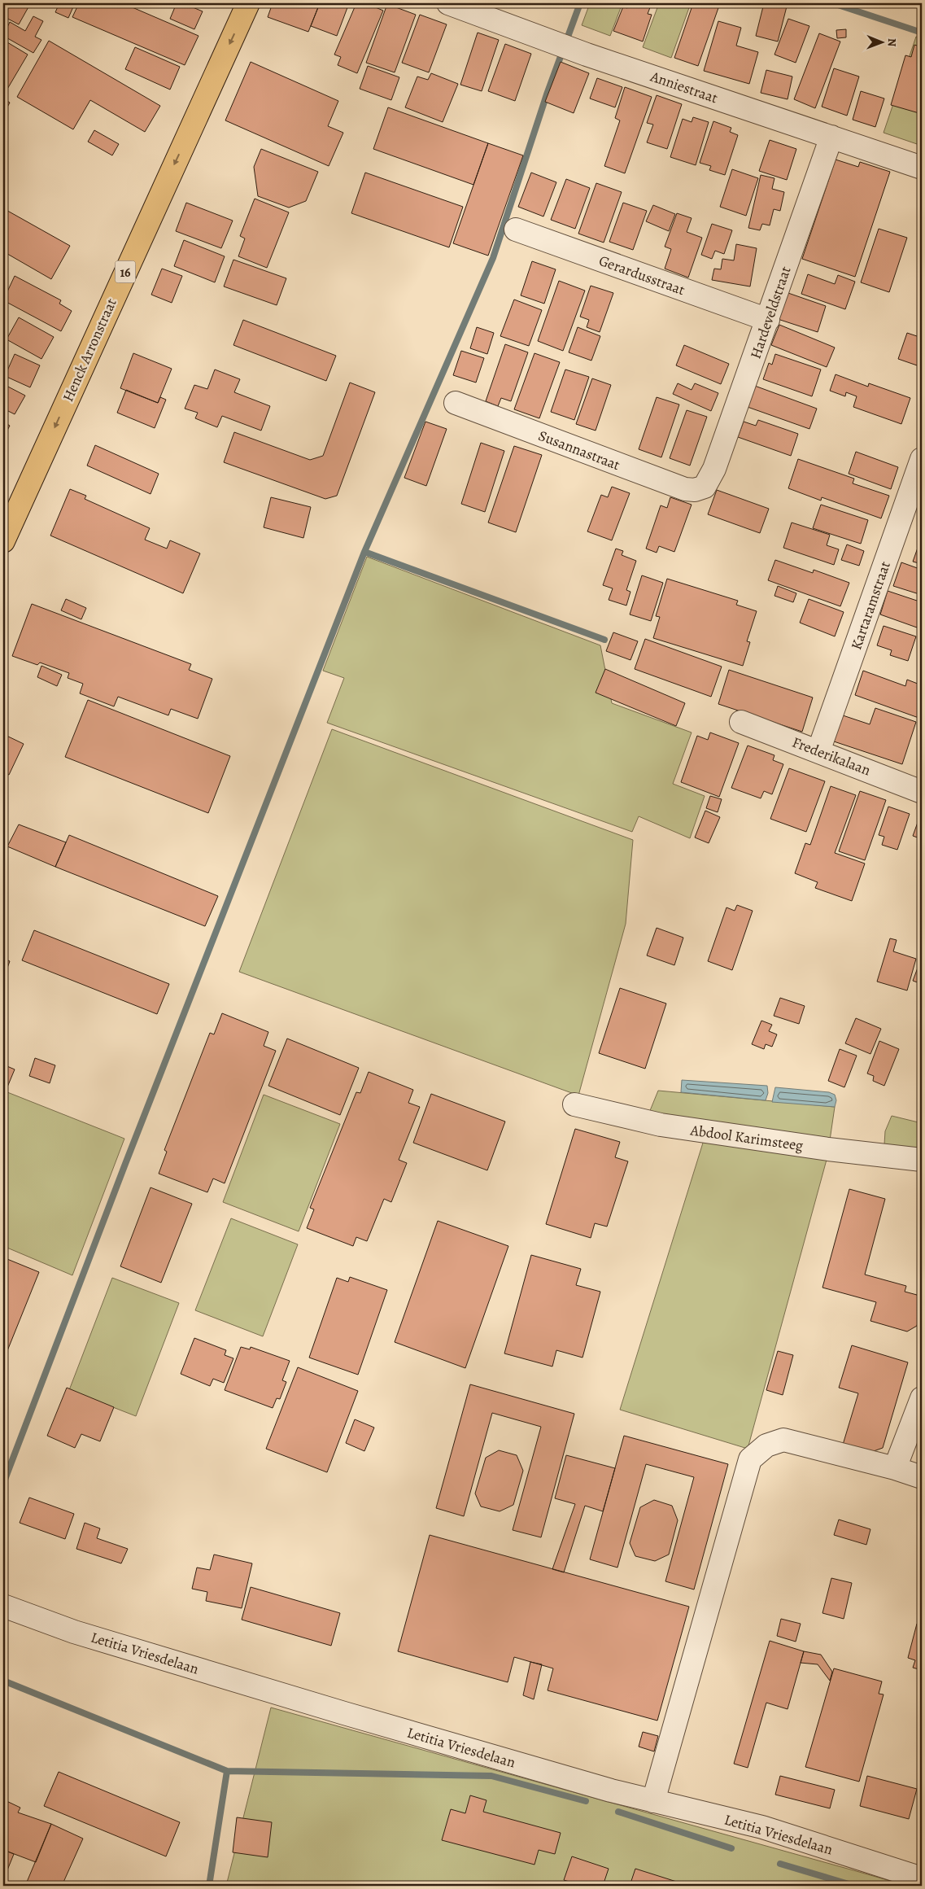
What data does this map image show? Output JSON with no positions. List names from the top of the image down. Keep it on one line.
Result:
{"streets":{"main road":["16","Henck Arronstraat"],"street":["Anniestraat","Gerardusstraat","Hardeveldstraat","Susannastraat","Kartaramstraat","Frederikalaan","Abdool Karimsteeg","Letitia Vriesdelaan"]},"crossings":[["Anniestraat","Hardeveldstraat"],["Gerardusstraat","Hardeveldstraat"],["Hardeveldstraat","Susannastraat"],["Kartaramstraat","Frederikalaan"]],"one_way":["Henck Arronstraat"],"north":"right"}
